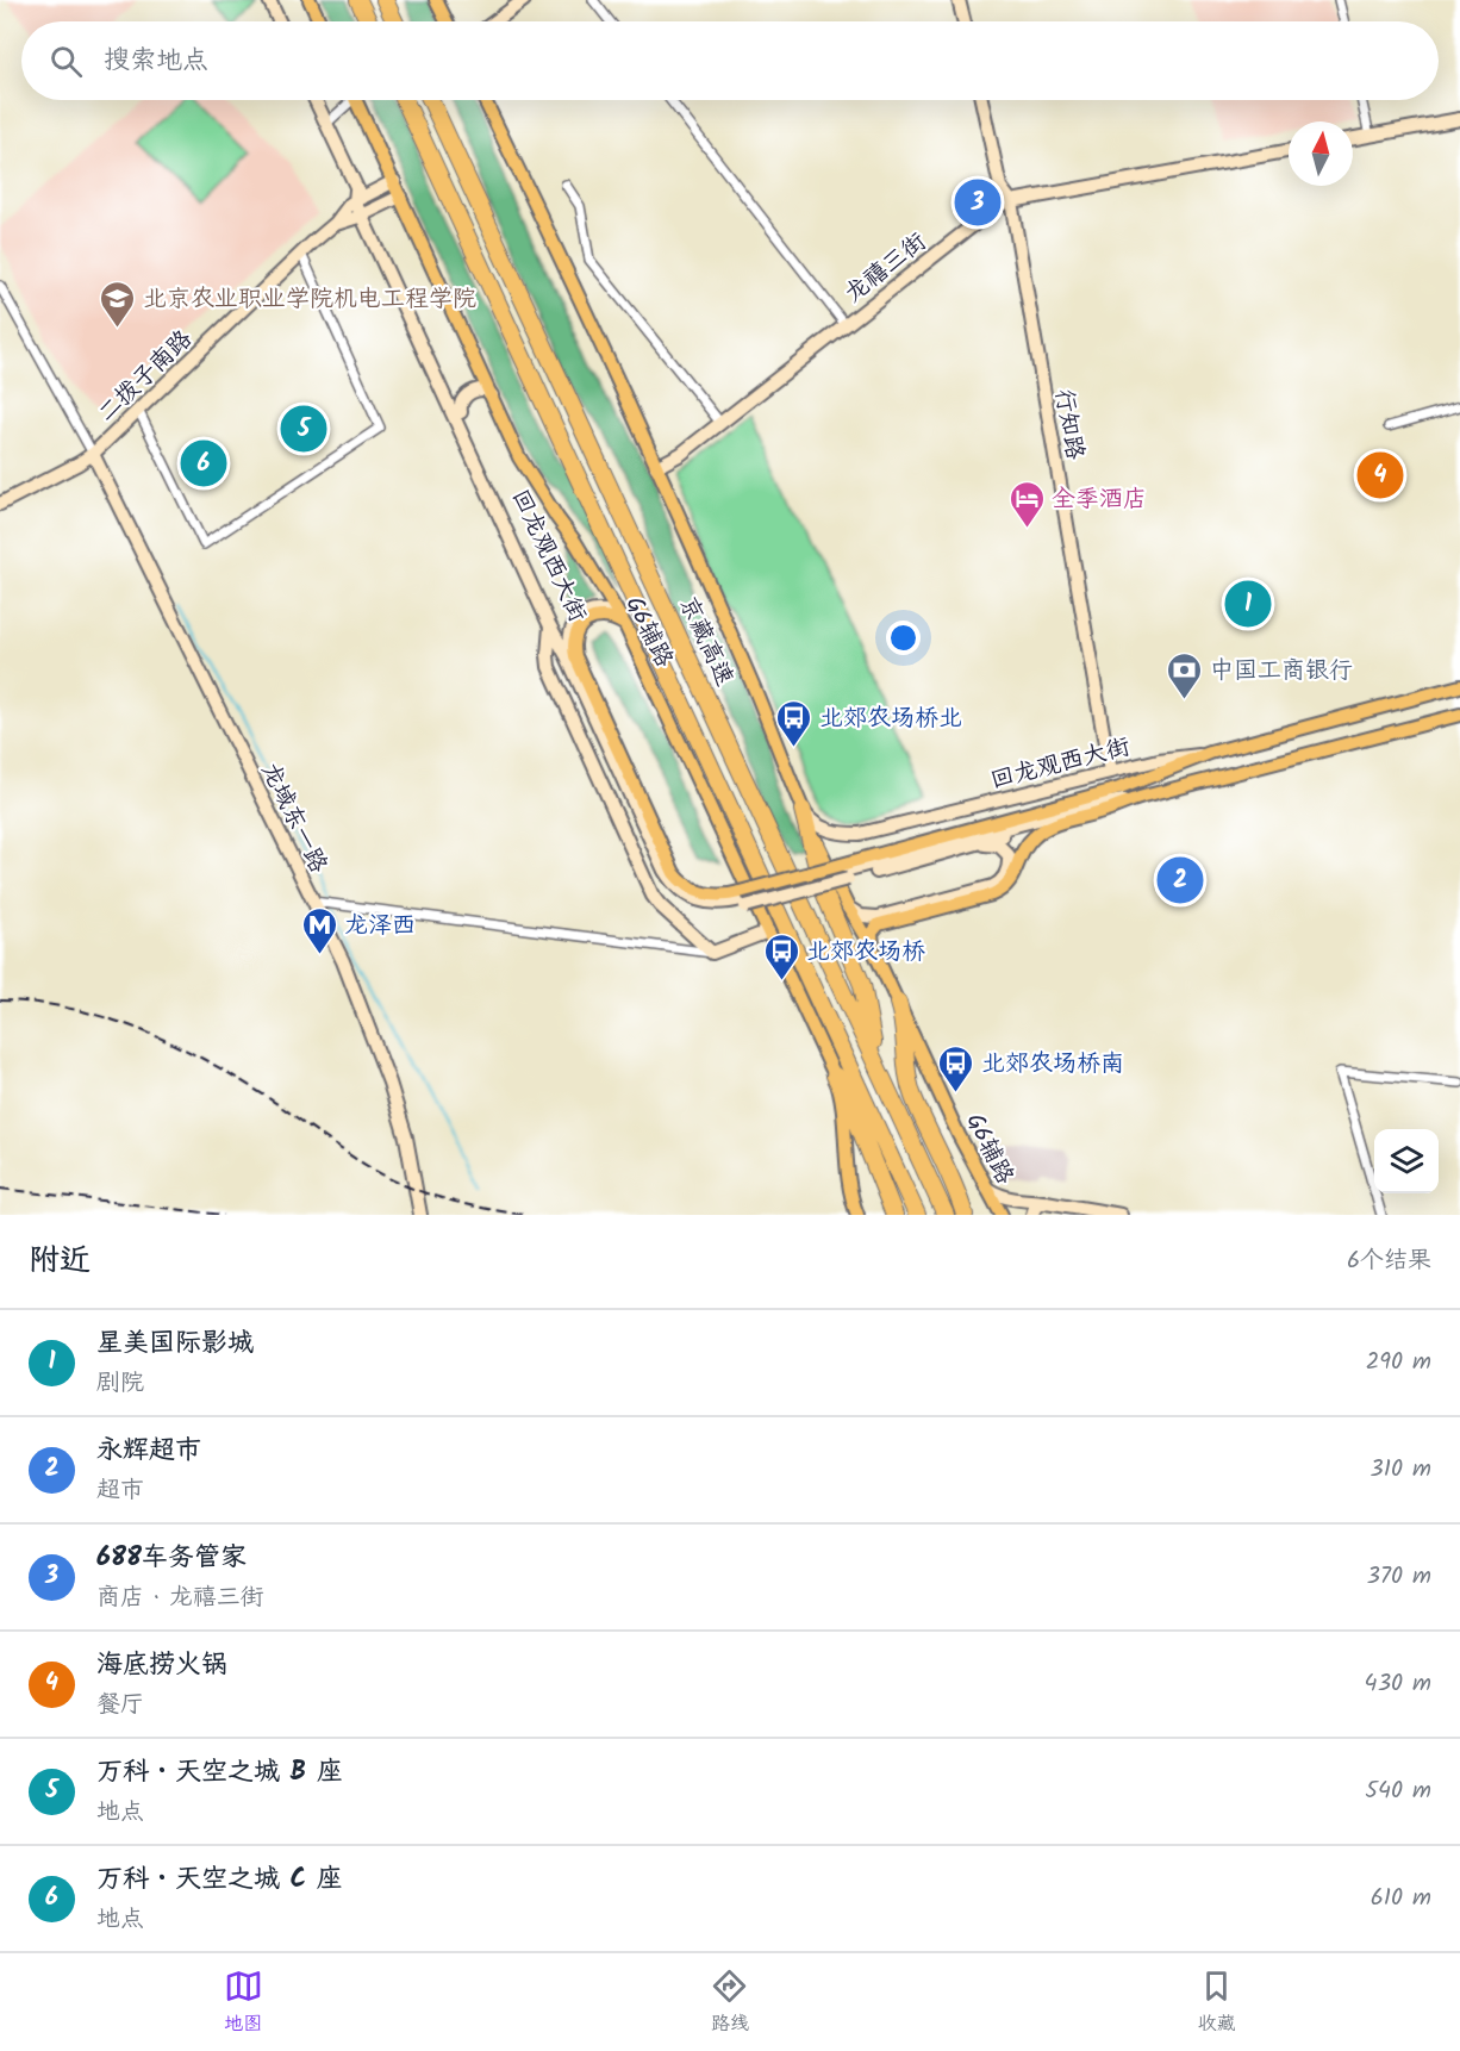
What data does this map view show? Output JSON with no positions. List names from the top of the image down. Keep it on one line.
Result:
{"streets":{"highway":["京藏高速"],"main road":["龙禧三街","二拨子南路","行知路","回龙观西大街","G6辅路","龙域东一路"]},"crossings":[["龙禧三街","行知路"],["龙禧三街","G6辅路"],["二拨子南路","回龙观西大街"],["二拨子南路","G6辅路"],["二拨子南路","龙域东一路"],["行知路","回龙观西大街"],["回龙观西大街","G6辅路"]],"places":{"school or university":["北京农业职业学院机电工程学院"],"hotel":["全季酒店"],"bank":["中国工商银行"],"bus stop":["北郊农场桥北","北郊农场桥","北郊农场桥南"],"metro station":["龙泽西"]},"north":"top","page":{"search":"搜索地点","pins":["3","5","6","4","1","2"],"heading":["附近","6个结果"],"list":[{"mark":"1","name":"星美国际影城","note":"剧院","value":"290 m"},{"mark":"2","name":"永辉超市","note":"超市","value":"310 m"},{"mark":"3","name":"688车务管家","note":"商店 · 龙禧三街","value":"370 m"},{"mark":"4","name":"海底捞火锅","note":"餐厅","value":"430 m"},{"mark":"5","name":"万科・天空之城 B 座","note":"地点","value":"540 m"},{"mark":"6","name":"万科・天空之城 C 座","note":"地点","value":"610 m"}],"nav":["地图","路线","收藏"]}}
